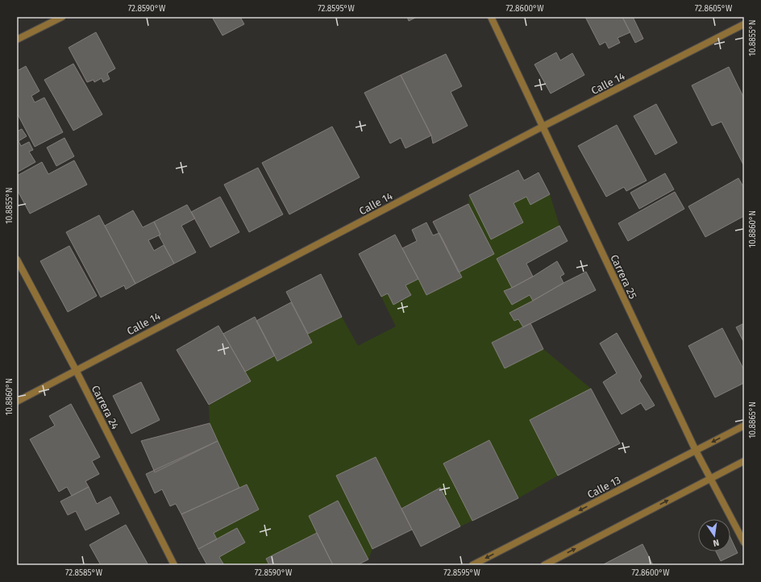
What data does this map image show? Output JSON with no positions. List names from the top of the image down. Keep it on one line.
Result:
{"streets":{"street":["Calle 14","Carrera 25","Carrera 24","Calle 13"]},"crossings":[["Calle 14","Carrera 25"],["Calle 14","Carrera 24"],["Carrera 25","Calle 13"]],"north":"bottom","coordinates":["72.8590°W","72.8595°W","72.8600°W","72.8605°W","10.8855°N","10.8860°N","10.8865°N","72.8585°W"]}
